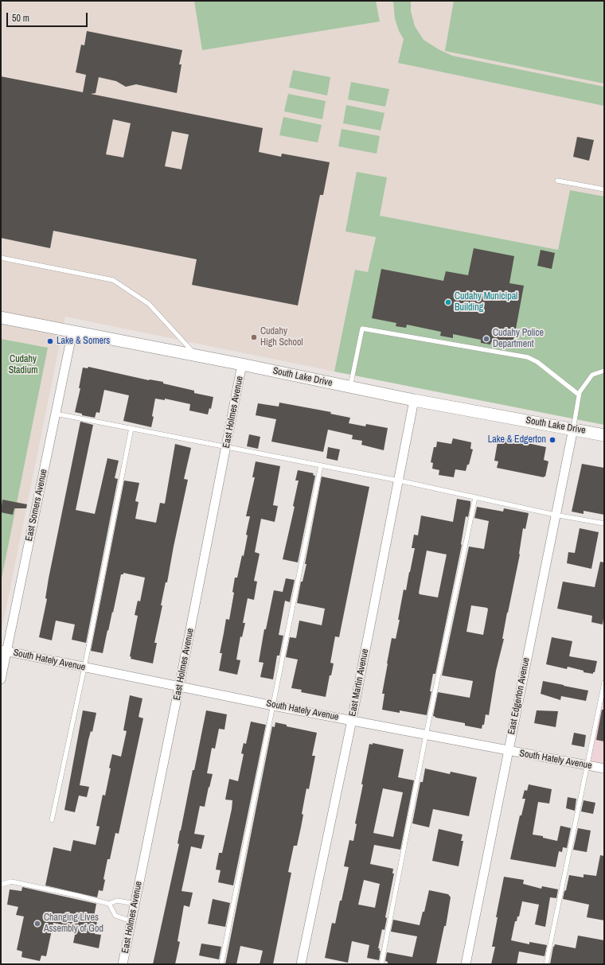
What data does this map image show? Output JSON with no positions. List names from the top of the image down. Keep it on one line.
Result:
{"streets":{"main road":["South Lake Drive"],"street":["East Holmes Avenue","East Somers Avenue","South Hately Avenue","East Martin Avenue","East Edgerton Avenue"]},"crossings":[["South Lake Drive","East Holmes Avenue"],["South Lake Drive","East Somers Avenue"],["South Lake Drive","East Martin Avenue"],["South Lake Drive","East Edgerton Avenue"],["East Holmes Avenue","South Hately Avenue"],["East Somers Avenue","South Hately Avenue"],["South Hately Avenue","East Martin Avenue"],["South Hately Avenue","East Edgerton Avenue"]],"parks":["Cudahy Stadium"],"places":["Cudahy Municipal Building","Cudahy High School","Cudahy Police Department","Lake & Somers","Lake & Edgerton","Changing Lives Assembly of God"],"scale_bar":"50 m"}
